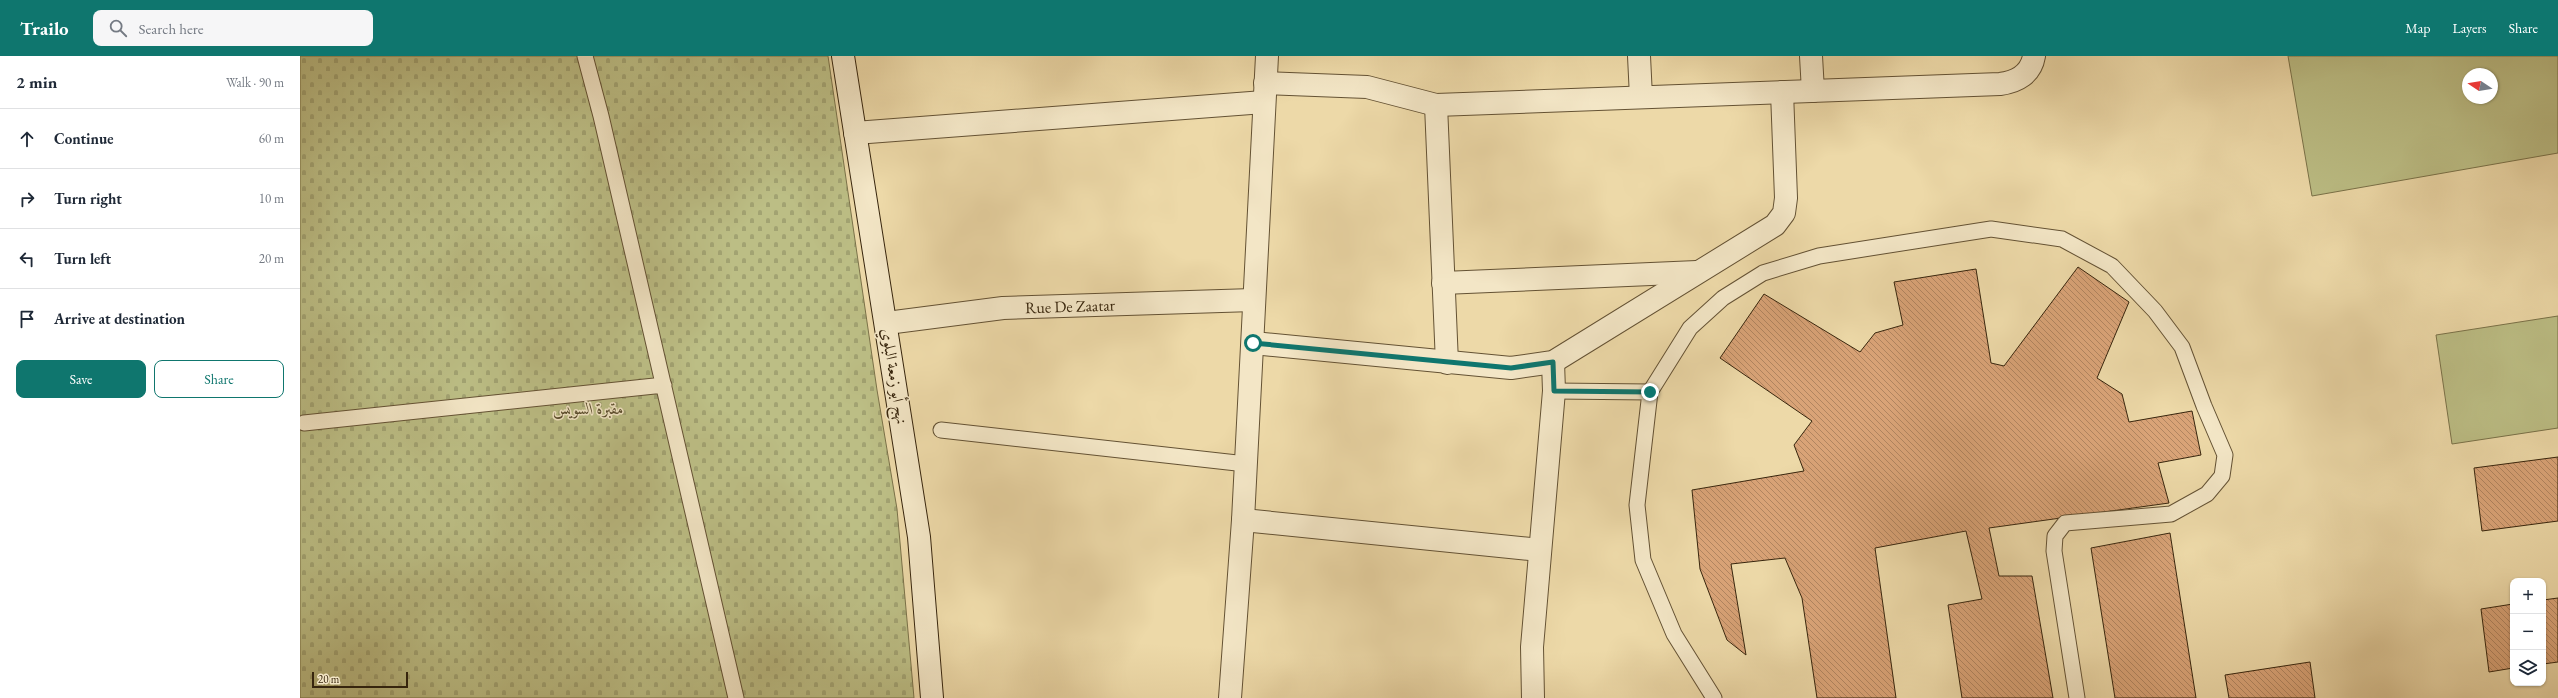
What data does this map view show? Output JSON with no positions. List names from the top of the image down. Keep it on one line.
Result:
{"streets":{"street":["Rue De Zaatar","نهج أبو زمعة البلوي"]},"crossings":[["Rue De Zaatar","نهج أبو زمعة البلوي"]],"parks":["مقبرة السويس"],"scale_bar":"20 m","north":"left","page":{"header":"Trailo","search":"Search here","nav":["Map","Layers","Share"],"heading":["2 min","Walk · 90 m"],"list":[["Continue","60 m"],["Turn right","10 m"],["Turn left","20 m"],"Arrive at destination"],"buttons":["Save","Share"],"map_buttons":["+","−"],"scale":"20 m"}}
